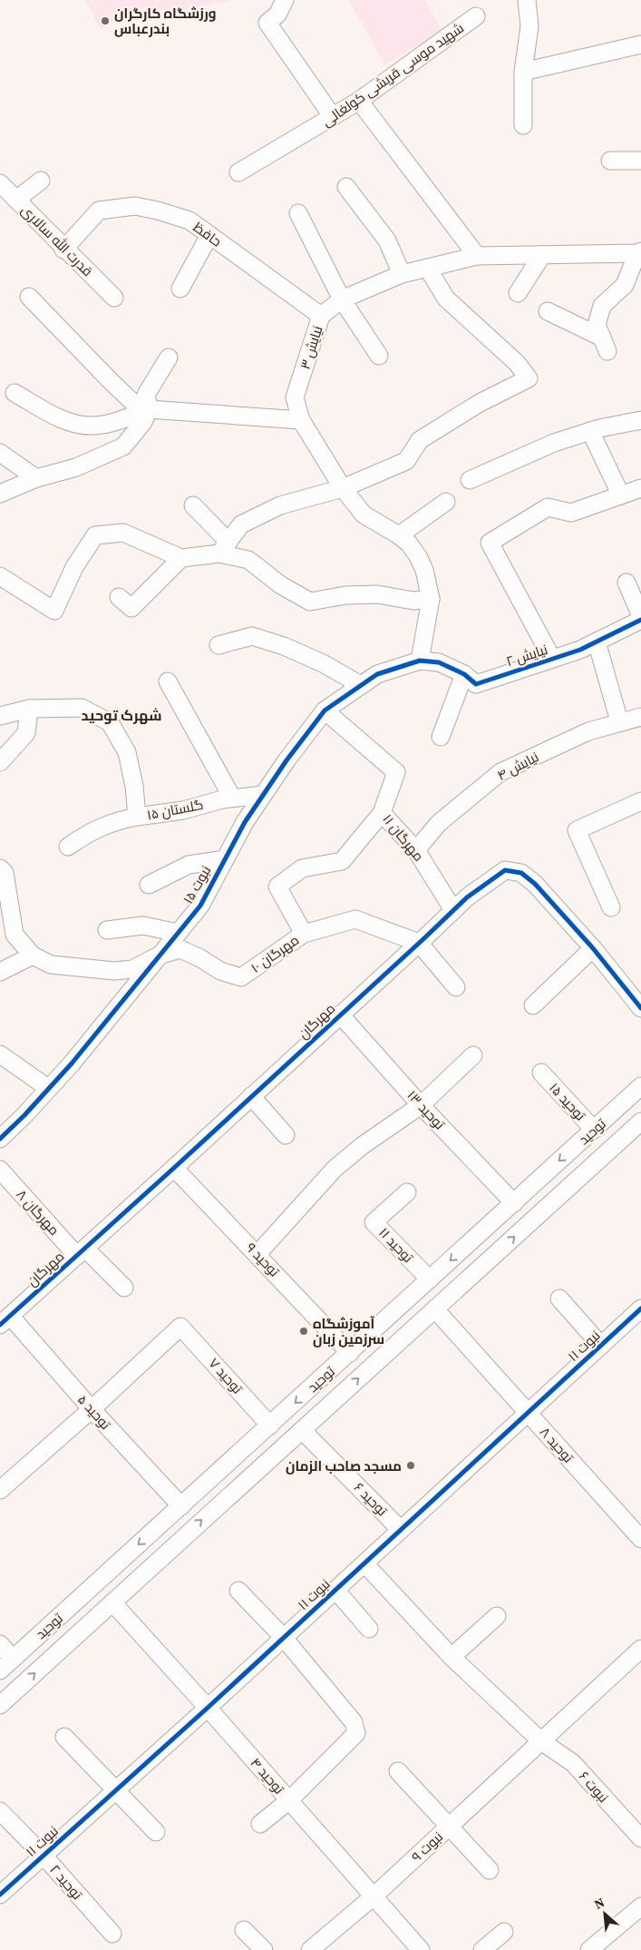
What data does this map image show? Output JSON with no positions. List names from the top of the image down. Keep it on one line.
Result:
{"streets":{"street":["شهید موسی قریشی کولغالی","حافظ","قدرت الله سالاری","نیایش ۳","نیایش ۲","نیایش ۴","گلستان ۱۵","مهرگان ۱۱","نبوت ۱۵","مهرگان ۱۰","مهرگان","توحید ۱۵","توحید ۱۳","توحید","مهرگان ۸","توحید ۱۱","توحید ۹","نبوت ۱۱","توحید ۷","توحید ۵","توحید ۸","توحید ۶","توحید ۴","نبوت ۶","نبوت ۹","توحید ۲"]},"crossings":[["حافظ","قدرت الله سالاری"],["حافظ","نیایش ۳"],["نیایش ۳","نیایش ۲"],["نیایش ۳","نبوت ۱۵"],["نیایش ۲","نبوت ۱۵"],["نیایش ۴","مهرگان ۱۱"],["گلستان ۱۵","نبوت ۱۵"],["مهرگان ۱۱","نبوت ۱۵"],["مهرگان ۱۱","مهرگان"],["نبوت ۱۵","مهرگان ۱۰"],["مهرگان ۱۰","مهرگان"],["مهرگان","توحید ۱۳"],["مهرگان","مهرگان ۸"],["مهرگان","توحید ۹"],["مهرگان","توحید ۵"],["توحید ۱۵","توحید"],["توحید ۱۳","توحید"],["توحید","توحید ۱۱"],["توحید","توحید ۹"],["توحید","توحید ۷"],["توحید","توحید ۵"],["توحید","توحید ۸"],["توحید","توحید ۶"],["توحید","توحید ۴"],["نبوت ۱۱","توحید ۸"],["نبوت ۱۱","توحید ۶"],["نبوت ۱۱","توحید ۴"],["نبوت ۱۱","نبوت ۶"],["نبوت ۱۱","توحید ۲"],["توحید ۷","توحید ۵"],["توحید ۴","نبوت ۹"],["نبوت ۶","نبوت ۹"]],"districts":["شهرک توحید"],"places":["ورزشگاه کارگران بندرعباس","آموزشگاه سرزمین زبان","مسجد صاحب الزمان"],"north":"top left"}
